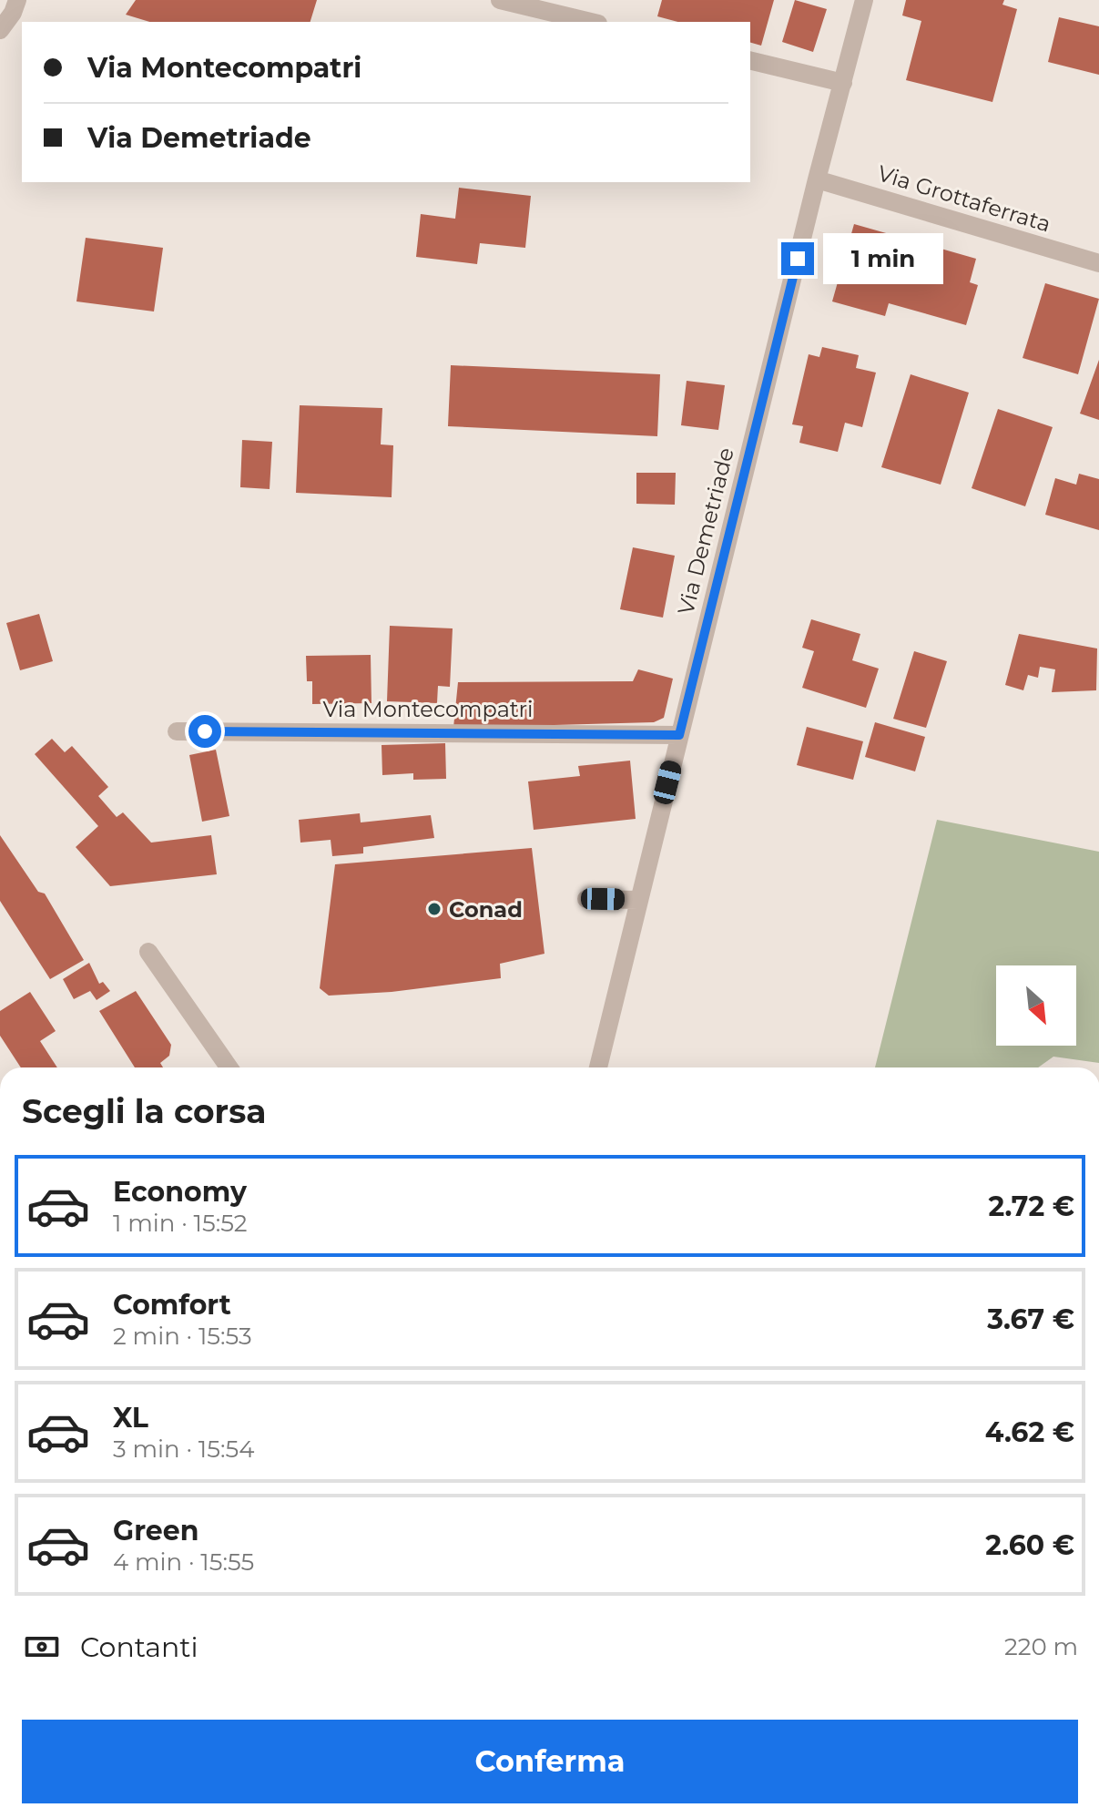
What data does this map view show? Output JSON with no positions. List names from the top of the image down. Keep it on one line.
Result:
{"streets":{"street":["Via Grottaferrata","Via Demetriade","Via Montecompatri"]},"crossings":[["Via Grottaferrata","Via Demetriade"],["Via Demetriade","Via Montecompatri"]],"places":["Conad"],"north":"bottom right","page":{"banner":["Via Montecompatri","Via Demetriade"],"bubble":"1 min","heading":"Scegli la corsa","list":[{"name":"Economy","note":"1 min · 15:52","value":"2.72 €"},{"name":"Comfort","note":"2 min · 15:53","value":"3.67 €"},{"name":"XL","note":"3 min · 15:54","value":"4.62 €"},{"name":"Green","note":"4 min · 15:55","value":"2.60 €"}],"pay":["Contanti","220 m"],"buttons":"Conferma"}}
